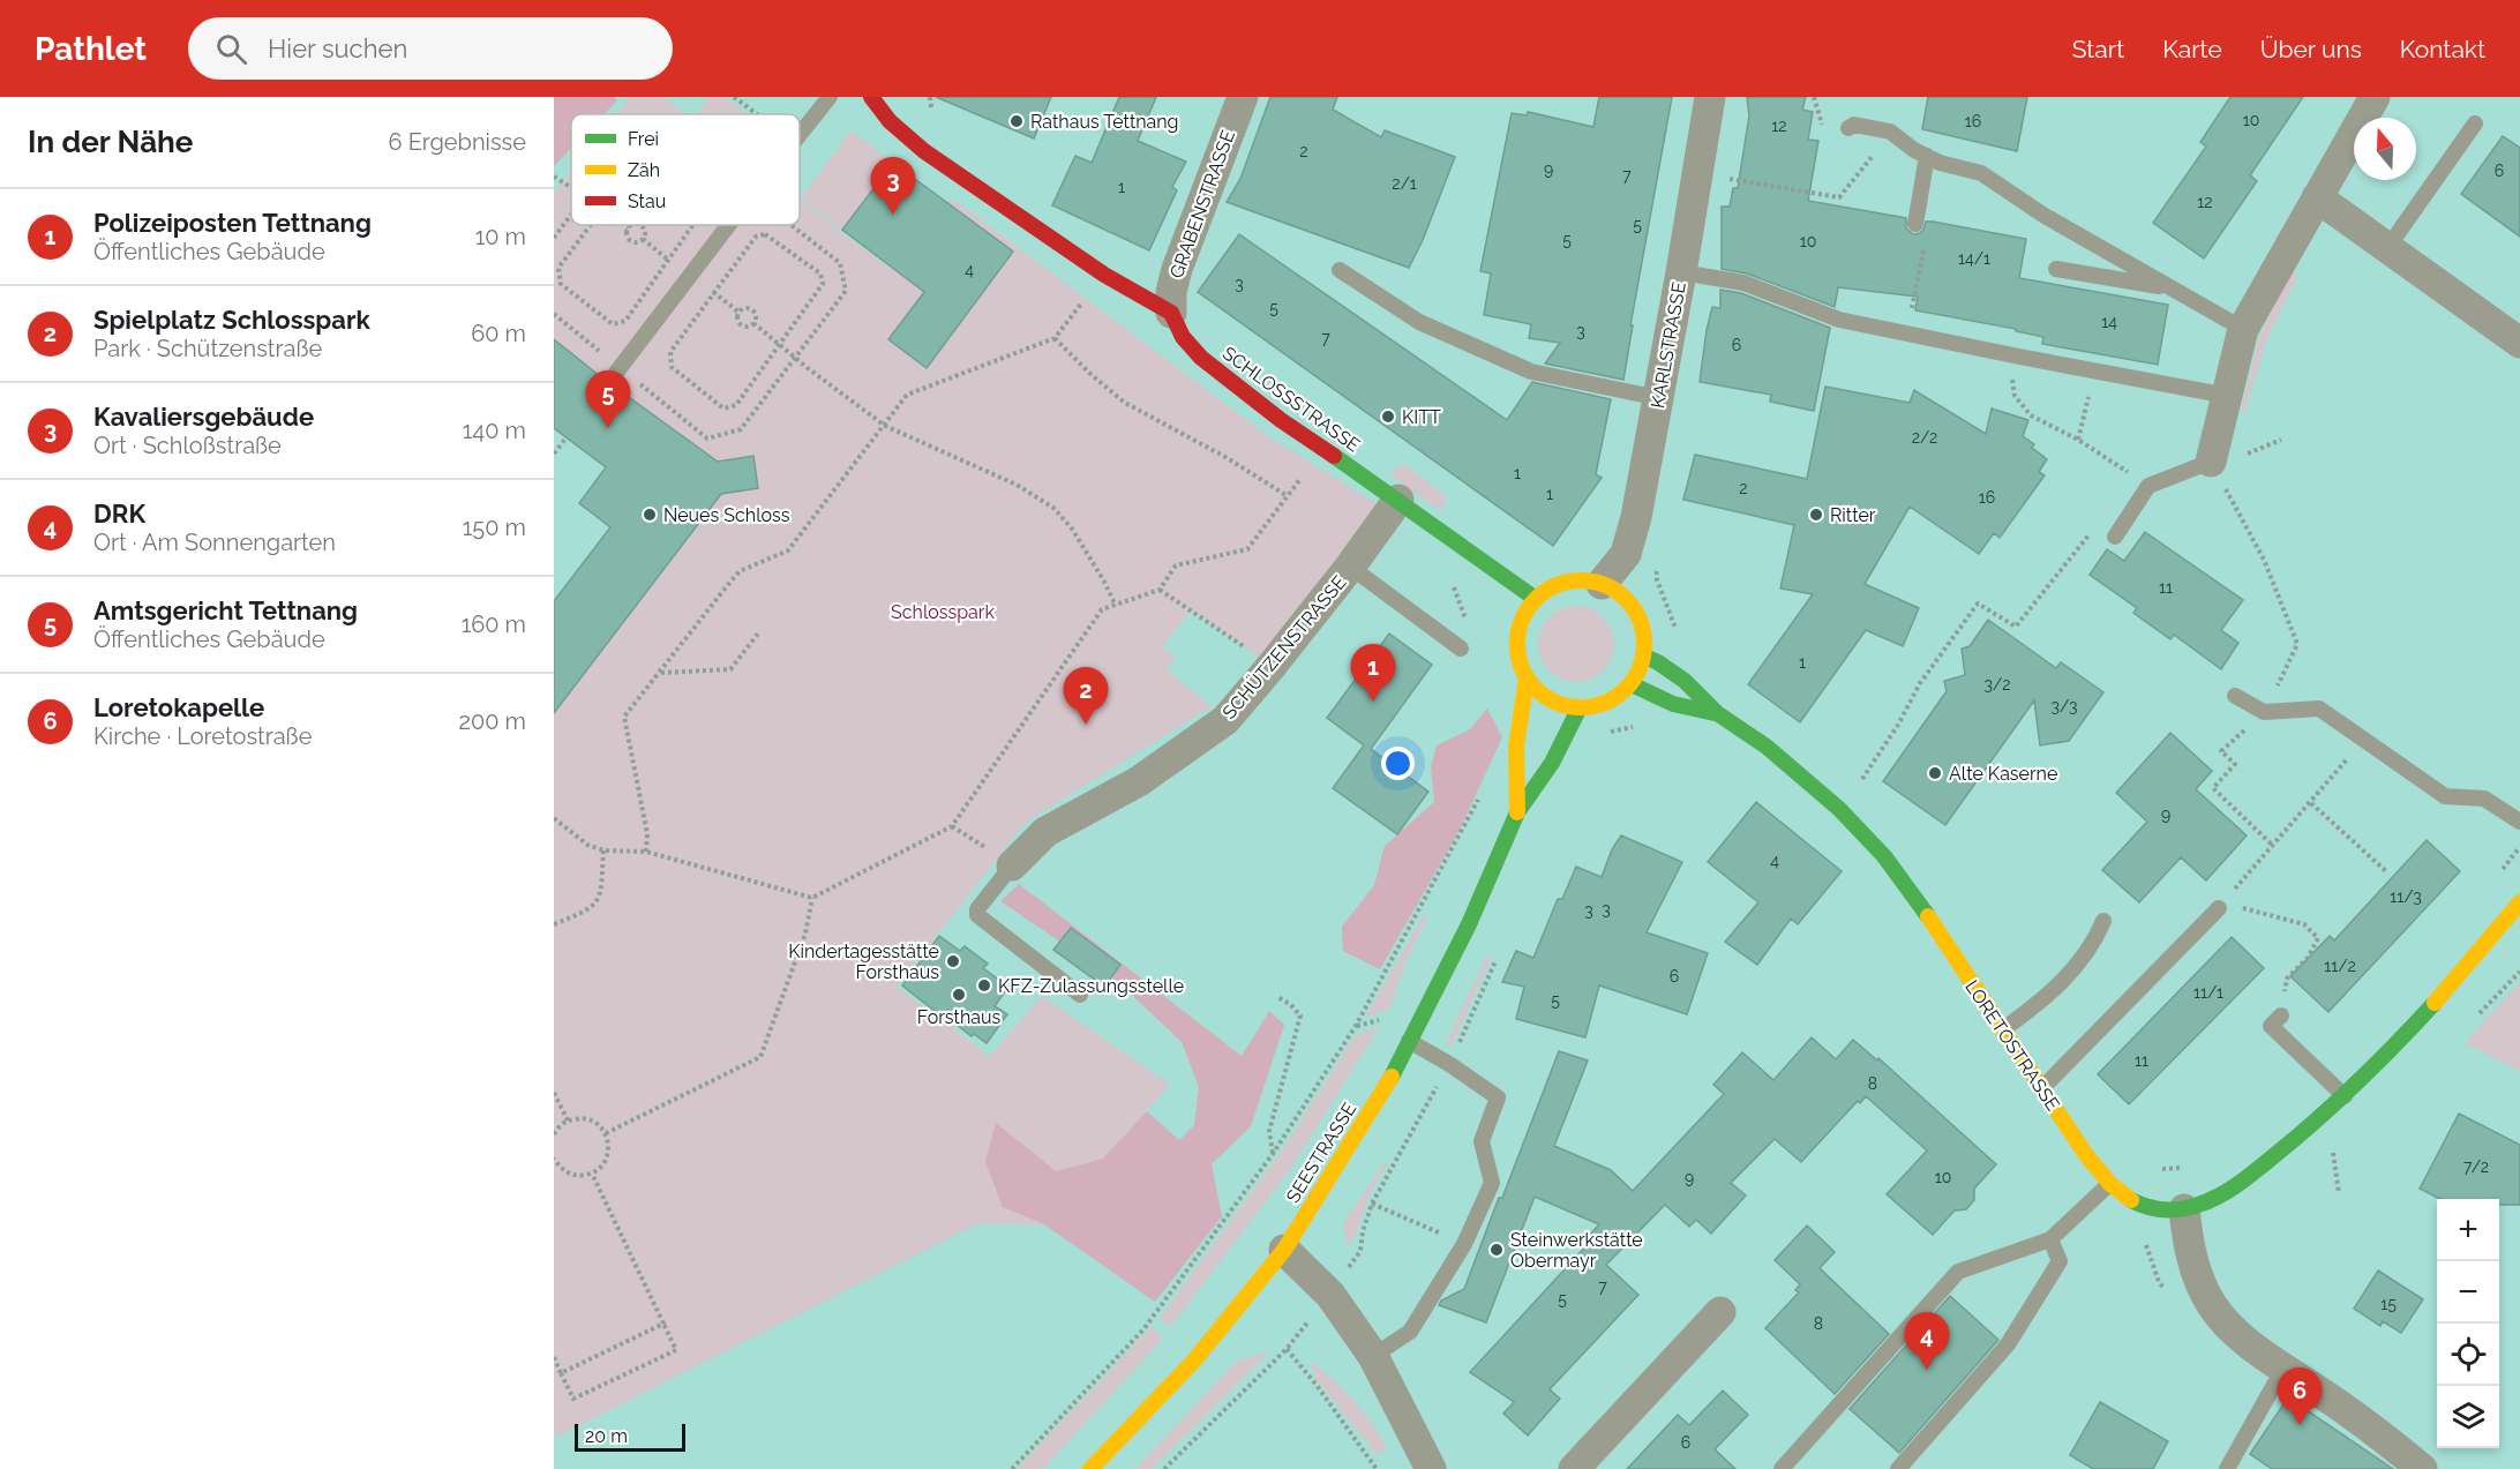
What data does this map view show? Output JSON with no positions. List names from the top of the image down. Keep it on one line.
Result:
{"streets":{"main road":["SCHLOSSSTRASSE","LORETOSTRASSE","SEESTRASSE"],"street":["GRABENSTRASSE","KARLSTRASSE","SCHÜTZENSTRASSE"]},"crossings":[["GRABENSTRASSE","SCHLOSSSTRASSE"],["KARLSTRASSE","SCHLOSSSTRASSE"],["KARLSTRASSE","LORETOSTRASSE"],["KARLSTRASSE","SEESTRASSE"],["SCHLOSSSTRASSE","SCHÜTZENSTRASSE"],["SCHLOSSSTRASSE","LORETOSTRASSE"],["SCHLOSSSTRASSE","SEESTRASSE"],["LORETOSTRASSE","SEESTRASSE"]],"parks":["Schlosspark"],"places":["Rathaus Tettnang","KITT","Neues Schloss","Ritter","Alte Kaserne","Kindertagesstätte Forsthaus","KFZ-Zulassungsstelle","Forsthaus","Steinwerkstätte Obermayr"],"house_numbers":["10","16","12","2","9","6","7","2/1","1","12","5","5","10","14/1","4","3","5","14","3","7","6","2/2","1","2","1","16","11","1","3/2","3/3","9","4","11/3","3","3","11/2","6","11/1","5","11","8","7/2","10","9","7","5","15","8","6"],"legend":["Frei","Zäh","Stau"],"scale_bar":"20 m","north":"top","page":{"header":"Pathlet","search":"Hier suchen","nav":["Start","Karte","Über uns","Kontakt"],"heading":["In der Nähe","6 Ergebnisse"],"pins":["3","5","1","2","4","6"],"list":[{"mark":"1","name":"Polizeiposten Tettnang","note":"Öffentliches Gebäude","value":"10 m"},{"mark":"2","name":"Spielplatz Schlosspark","note":"Park · Schützenstraße","value":"60 m"},{"mark":"3","name":"Kavaliersgebäude","note":"Ort · Schloßstraße","value":"140 m"},{"mark":"4","name":"DRK","note":"Ort · Am Sonnengarten","value":"150 m"},{"mark":"5","name":"Amtsgericht Tettnang","note":"Öffentliches Gebäude","value":"160 m"},{"mark":"6","name":"Loretokapelle","note":"Kirche · Loretostraße","value":"200 m"}],"map_buttons":["+","−"],"scale":"20 m"}}
